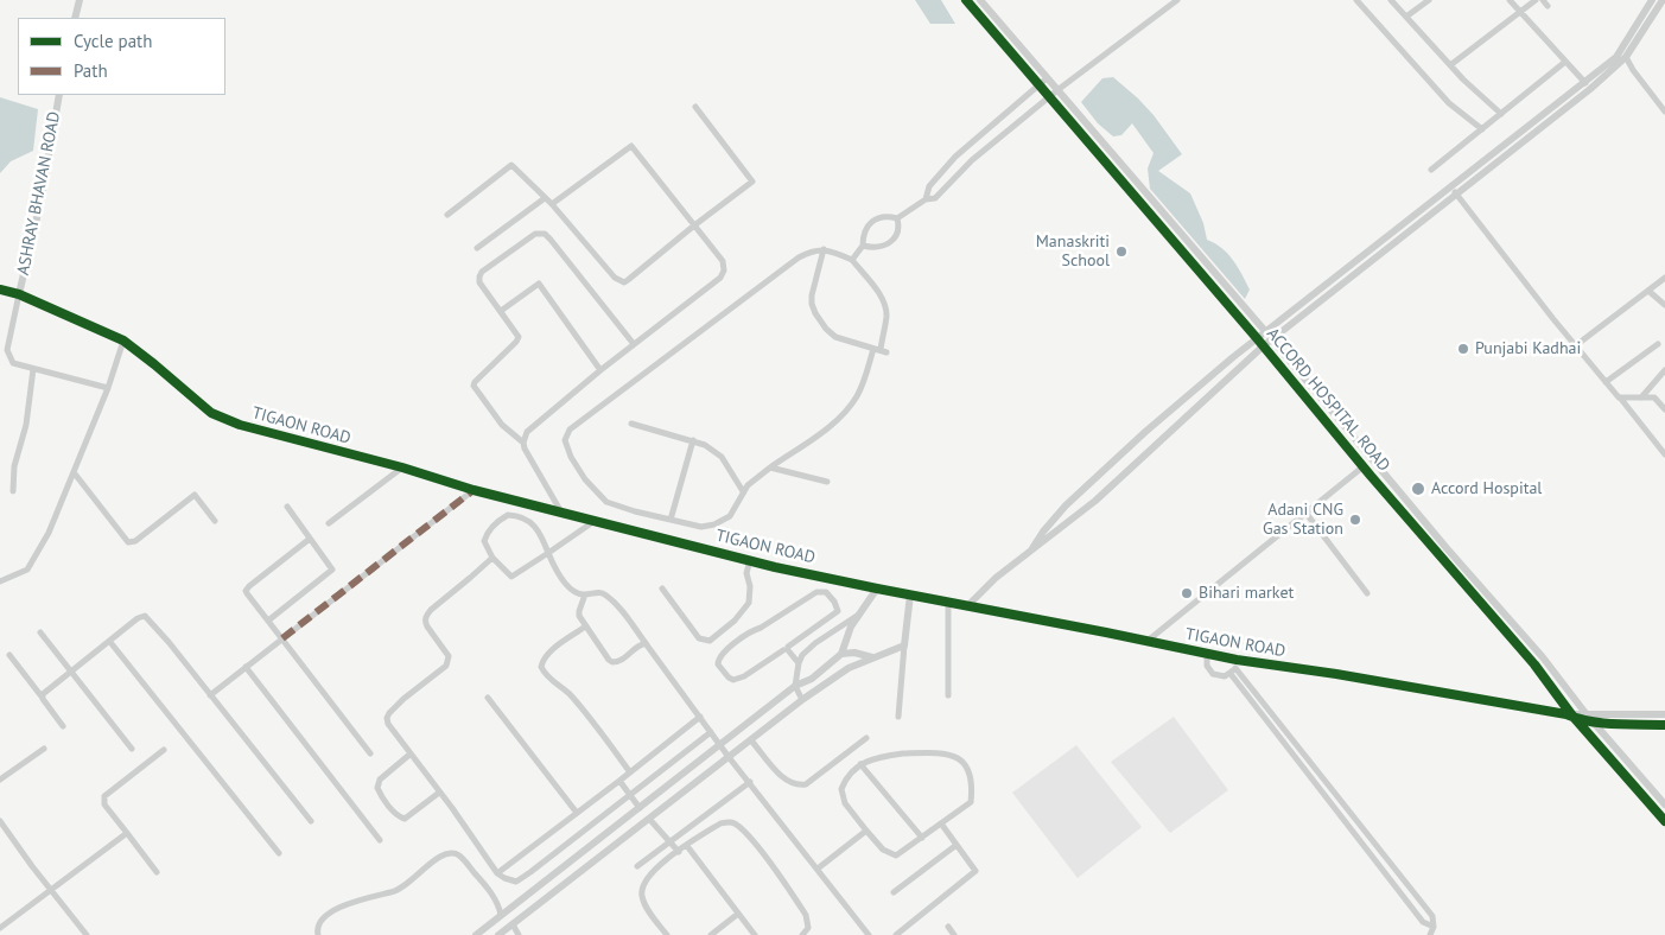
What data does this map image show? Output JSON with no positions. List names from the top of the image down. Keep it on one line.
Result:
{"streets":{"street":["ASHRAY BHAVAN ROAD","ACCORD HOSPITAL ROAD","TIGAON ROAD"]},"crossings":[["ASHRAY BHAVAN ROAD","TIGAON ROAD"],["ACCORD HOSPITAL ROAD","TIGAON ROAD"]],"places":["Manaskriti School","Punjabi Kadhai","Accord Hospital","Adani CNG Gas Station","Bihari market"],"legend":["Cycle path","Path"]}
